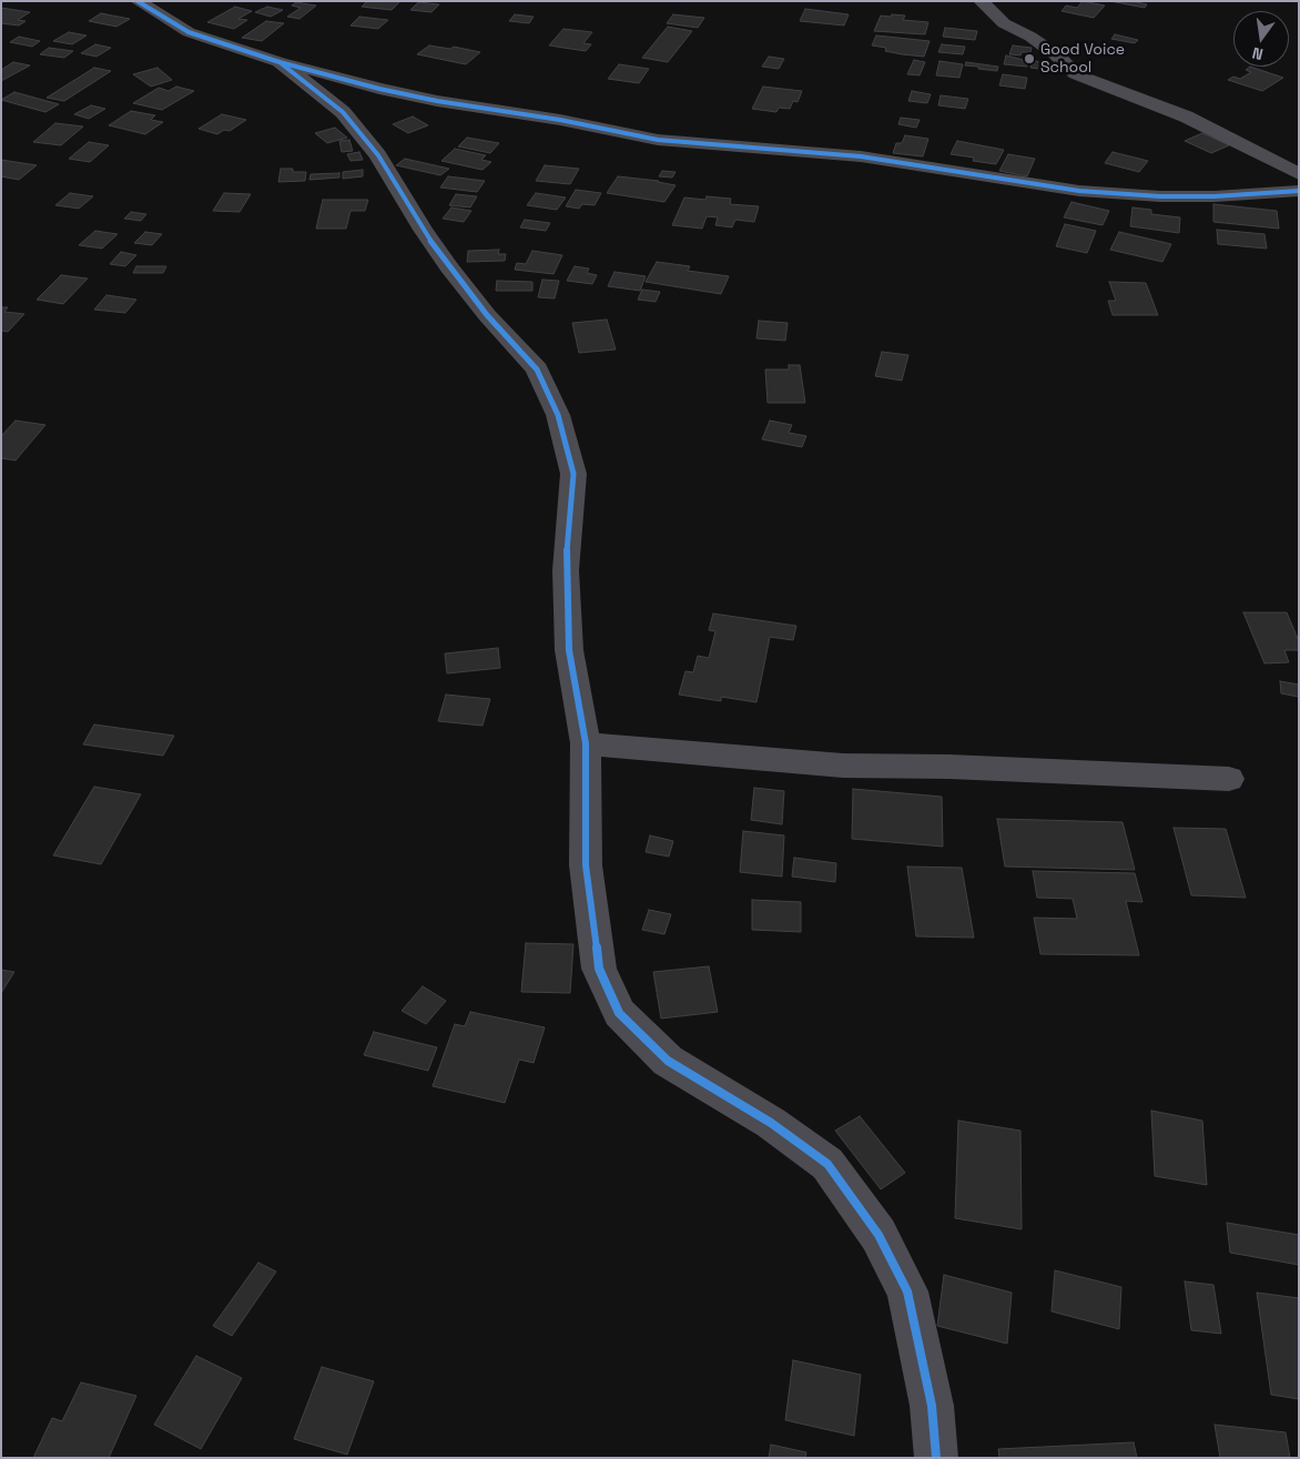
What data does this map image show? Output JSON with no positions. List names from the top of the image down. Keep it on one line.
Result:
{"places":["Good Voice School"],"north":"bottom"}
